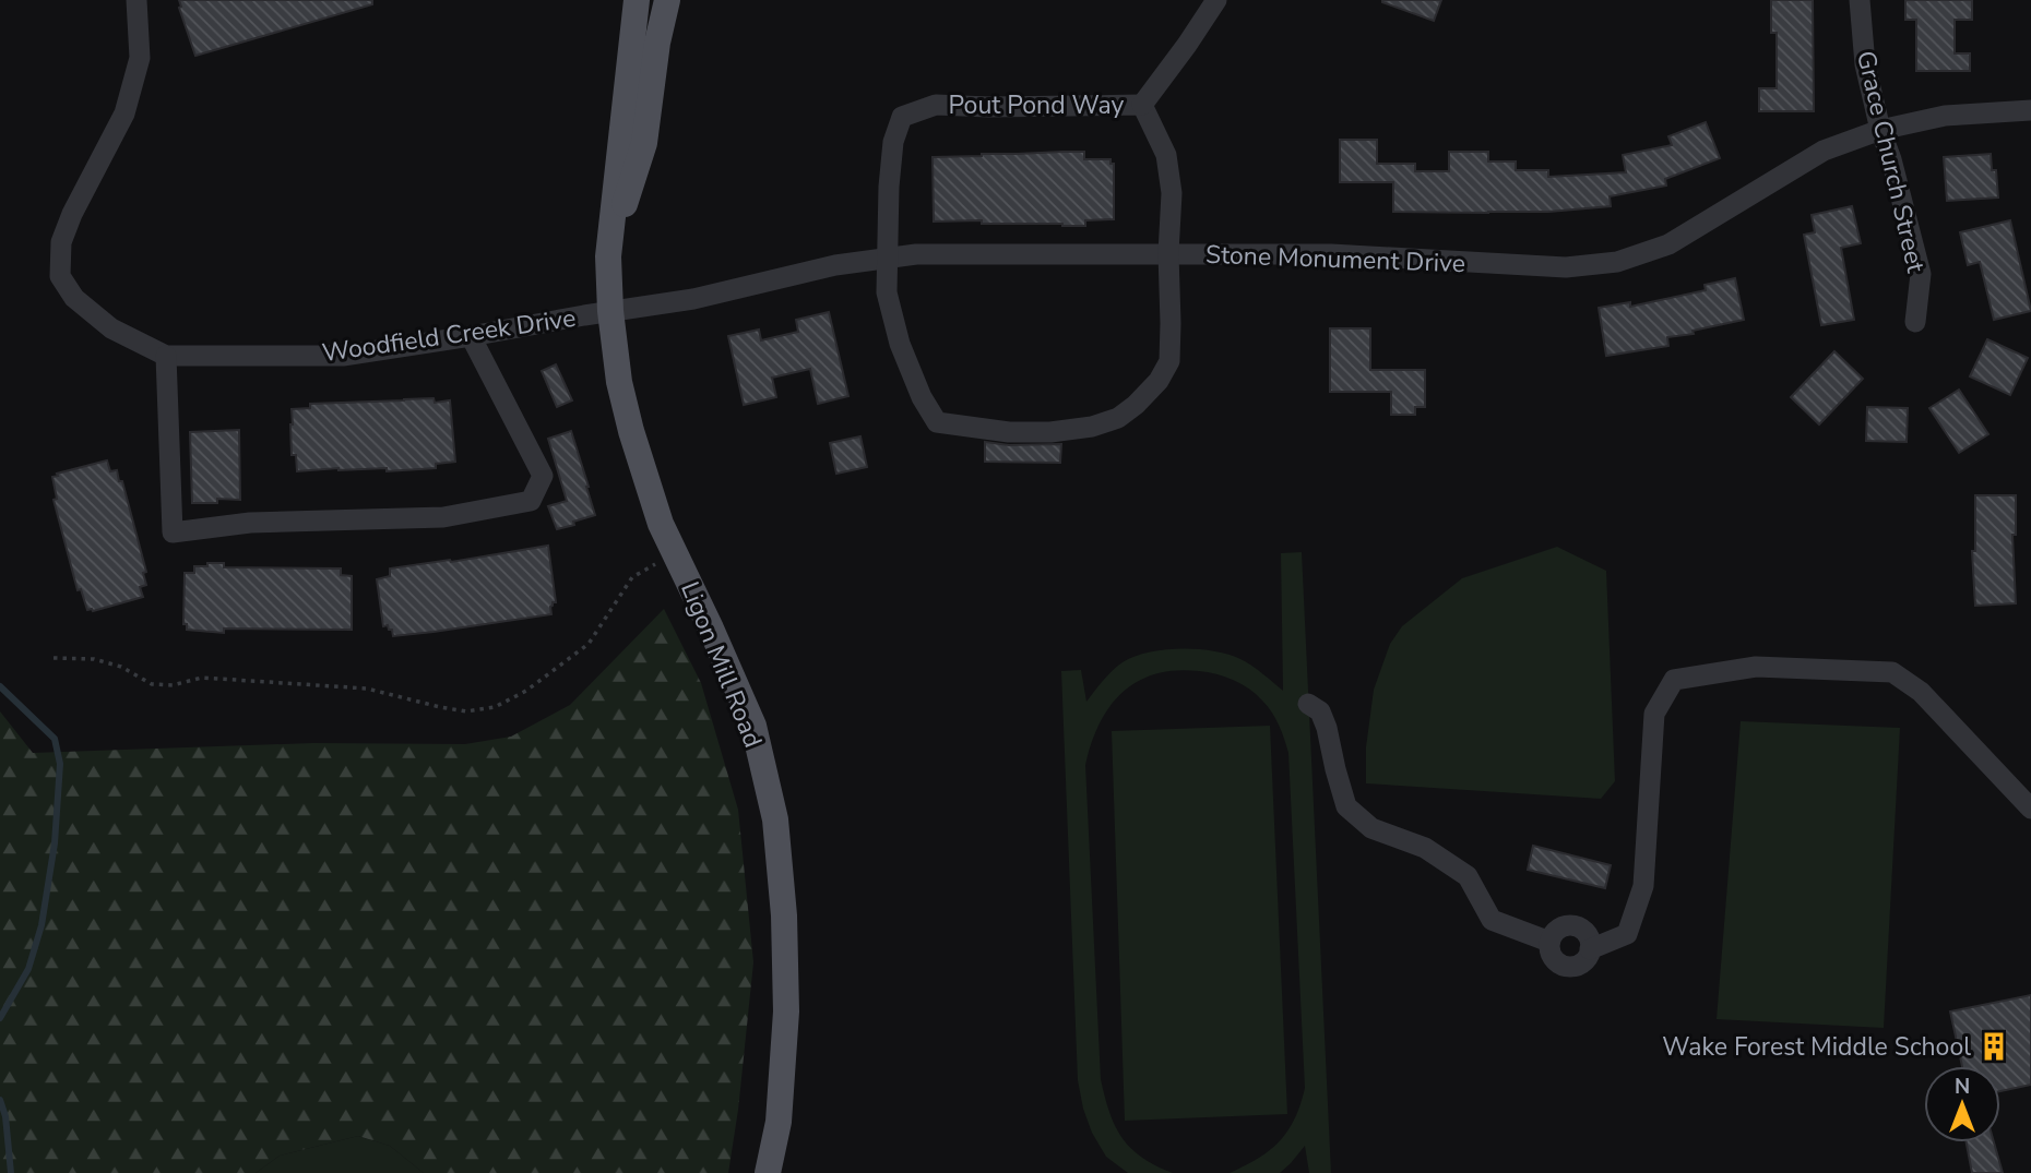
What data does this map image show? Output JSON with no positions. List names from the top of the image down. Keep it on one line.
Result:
{"streets":{"main road":["Ligon Mill Road"],"street":["Pout Pond Way","Grace Church Street","Stone Monument Drive","Woodfield Creek Drive"]},"crossings":[["Pout Pond Way","Stone Monument Drive"],["Grace Church Street","Stone Monument Drive"],["Stone Monument Drive","Woodfield Creek Drive"],["Stone Monument Drive","Ligon Mill Road"],["Woodfield Creek Drive","Ligon Mill Road"]],"places":{"building":["Wake Forest Middle School"]},"north":"top"}
